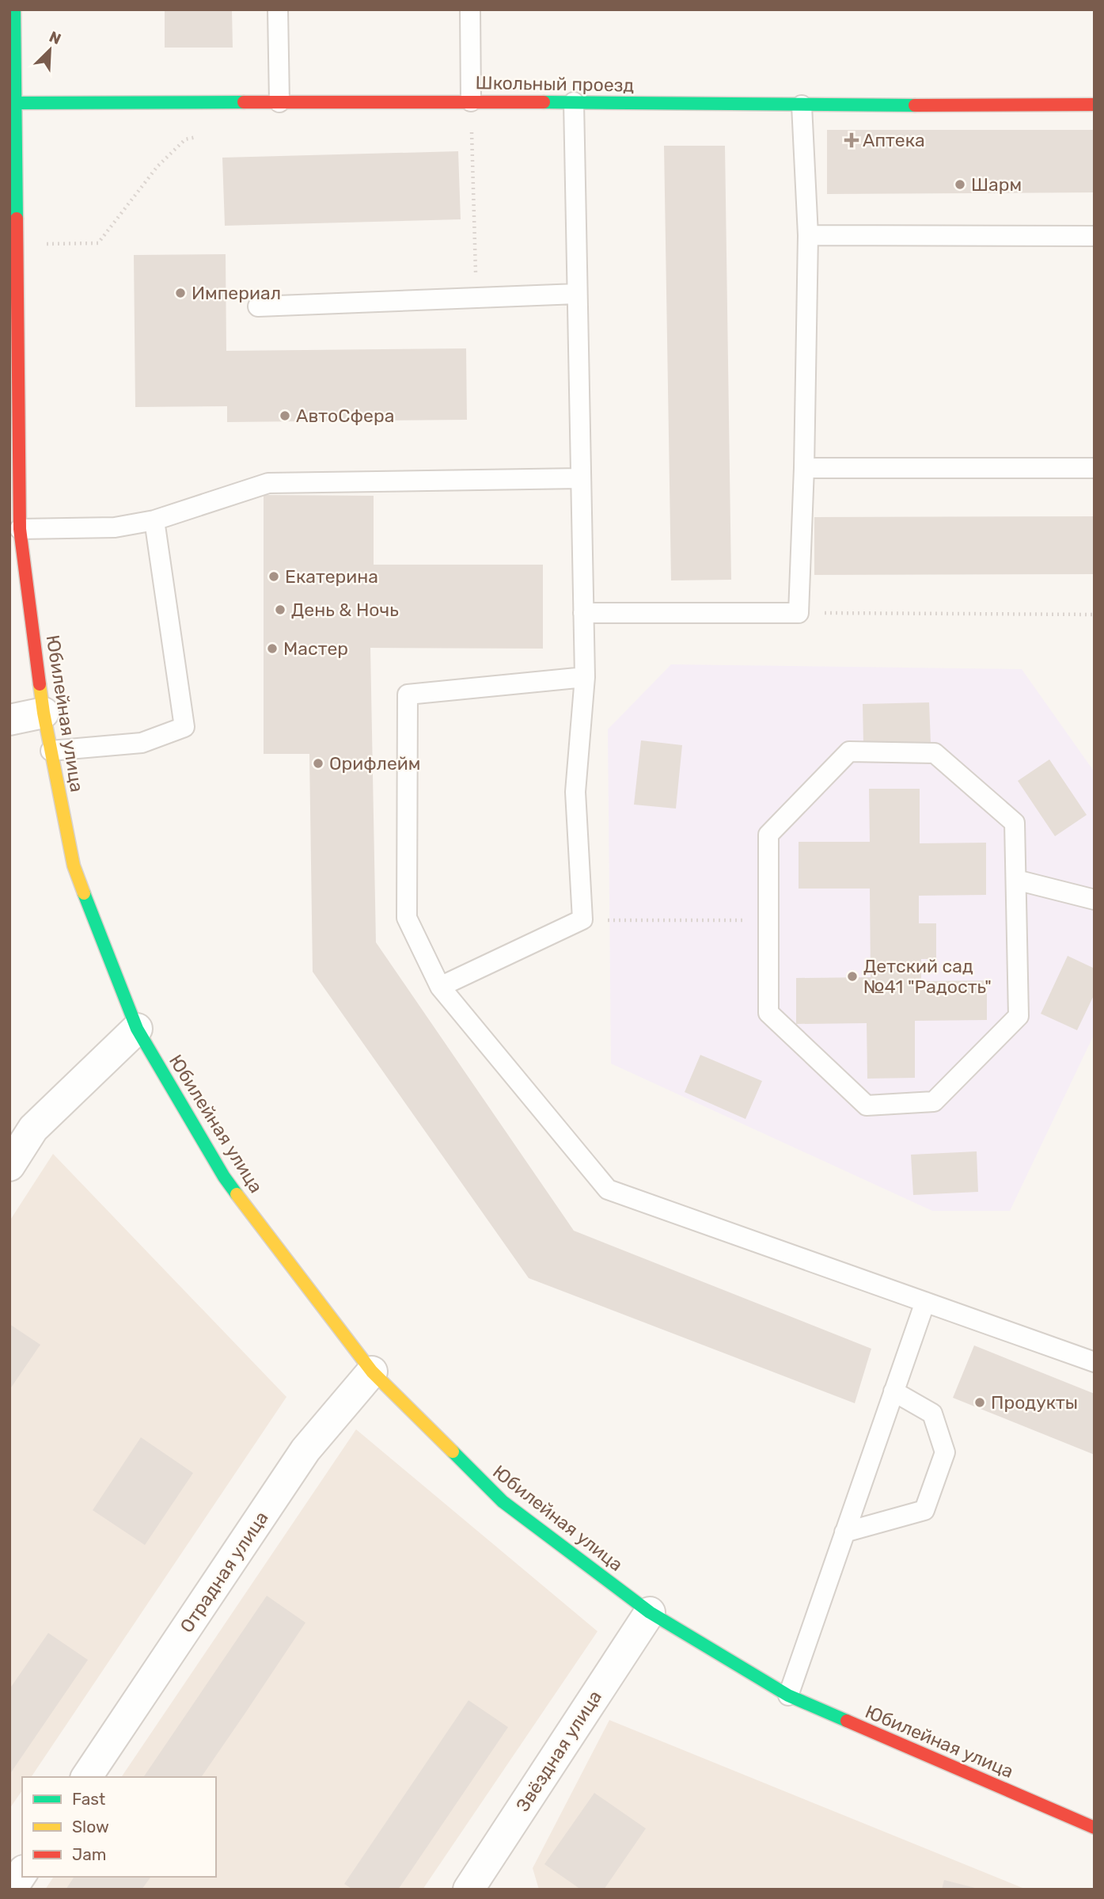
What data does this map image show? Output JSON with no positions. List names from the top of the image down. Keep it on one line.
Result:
{"streets":{"street":["Школьный проезд","Юбилейная улица","Отрадная улица","Звёздная улица"]},"crossings":[["Школьный проезд","Юбилейная улица"],["Юбилейная улица","Отрадная улица"],["Юбилейная улица","Звёздная улица"]],"places":{"health":["Аптека"],"other":["Шарм","Империал","АвтоСфера","Екатерина","День & Ночь","Мастер","Орифлейм","Детский сад №41 \"Радость\"","Продукты"]},"legend":["Fast","Slow","Jam"],"north":"top right"}
